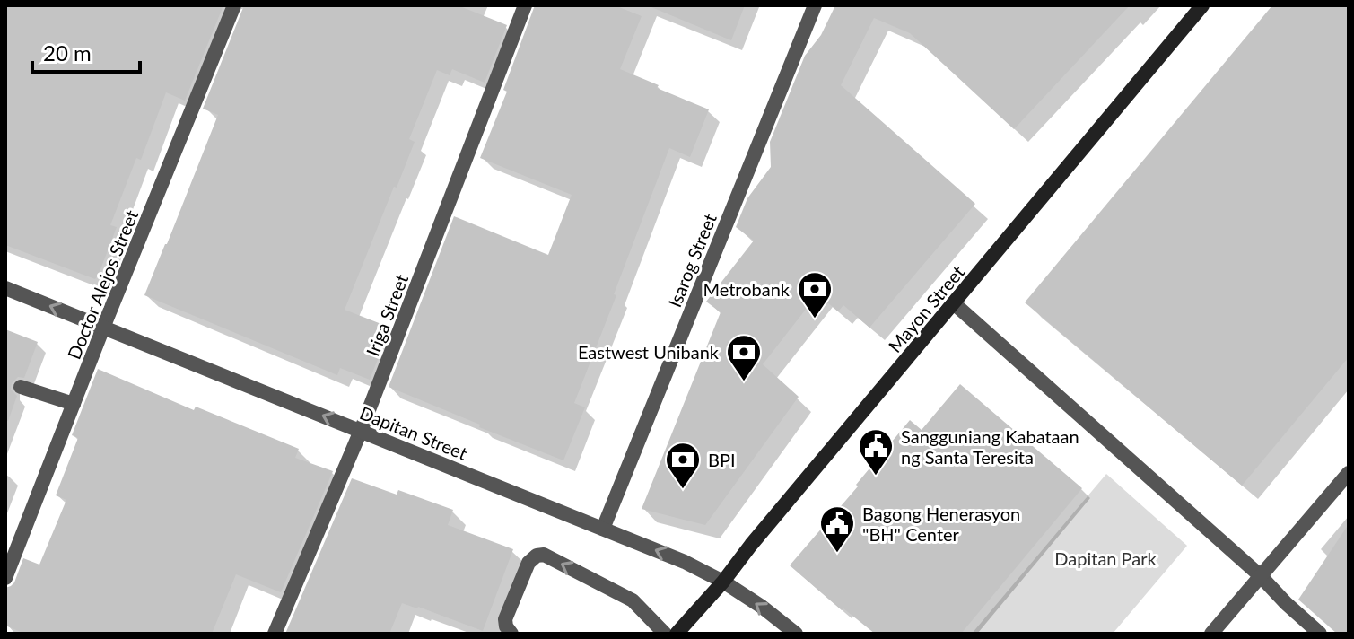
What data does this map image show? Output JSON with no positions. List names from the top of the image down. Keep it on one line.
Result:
{"streets":{"main road":["Mayon Street"],"street":["Isarog Street","Doctor Alejos Street","Iriga Street","Dapitan Street"]},"crossings":[["Isarog Street","Dapitan Street"],["Doctor Alejos Street","Dapitan Street"],["Mayon Street","Dapitan Street"],["Iriga Street","Dapitan Street"]],"one_way":["Dapitan Street"],"parks":["Dapitan Park"],"places":{"bank":["Metrobank","Eastwest Unibank","BPI"],"public building":["Sangguniang Kabataan ng Santa Teresita","Bagong Henerasyon \"BH\" Center"]},"scale_bar":"20 m"}
